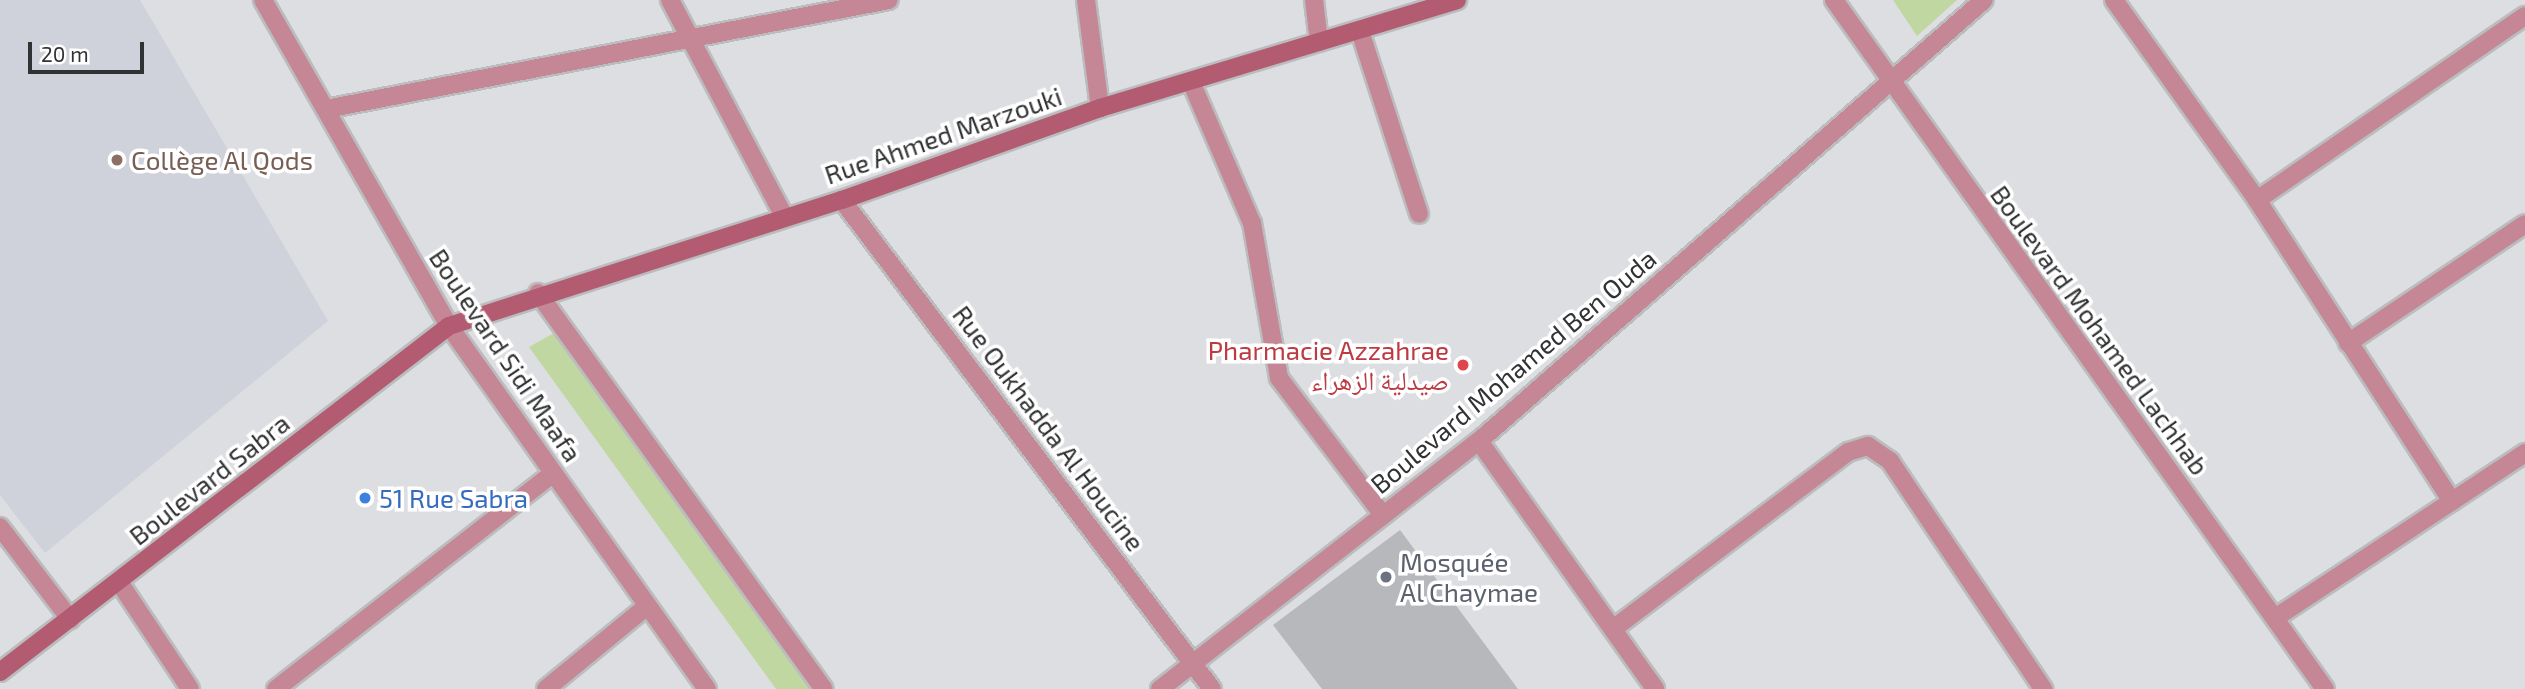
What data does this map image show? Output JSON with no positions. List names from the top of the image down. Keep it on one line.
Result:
{"streets":{"main road":["Rue Ahmed Marzouki","Boulevard Sabra"],"street":["Boulevard Mohamed Lachhab","Boulevard Sidi Maafa","Boulevard Mohamed Ben Ouda","Rue Oukhadda Al Houcine"]},"crossings":[["Rue Ahmed Marzouki","Boulevard Sidi Maafa"],["Rue Ahmed Marzouki","Rue Oukhadda Al Houcine"],["Rue Ahmed Marzouki","Boulevard Sabra"],["Boulevard Mohamed Lachhab","Boulevard Mohamed Ben Ouda"],["Boulevard Sidi Maafa","Boulevard Sabra"],["Boulevard Mohamed Ben Ouda","Rue Oukhadda Al Houcine"]],"places":["Collège Al Qods","Pharmacie Azzahrae صيدلية الزهراء","51 Rue Sabra","Mosquée Al Chaymae"],"scale_bar":"20 m"}
